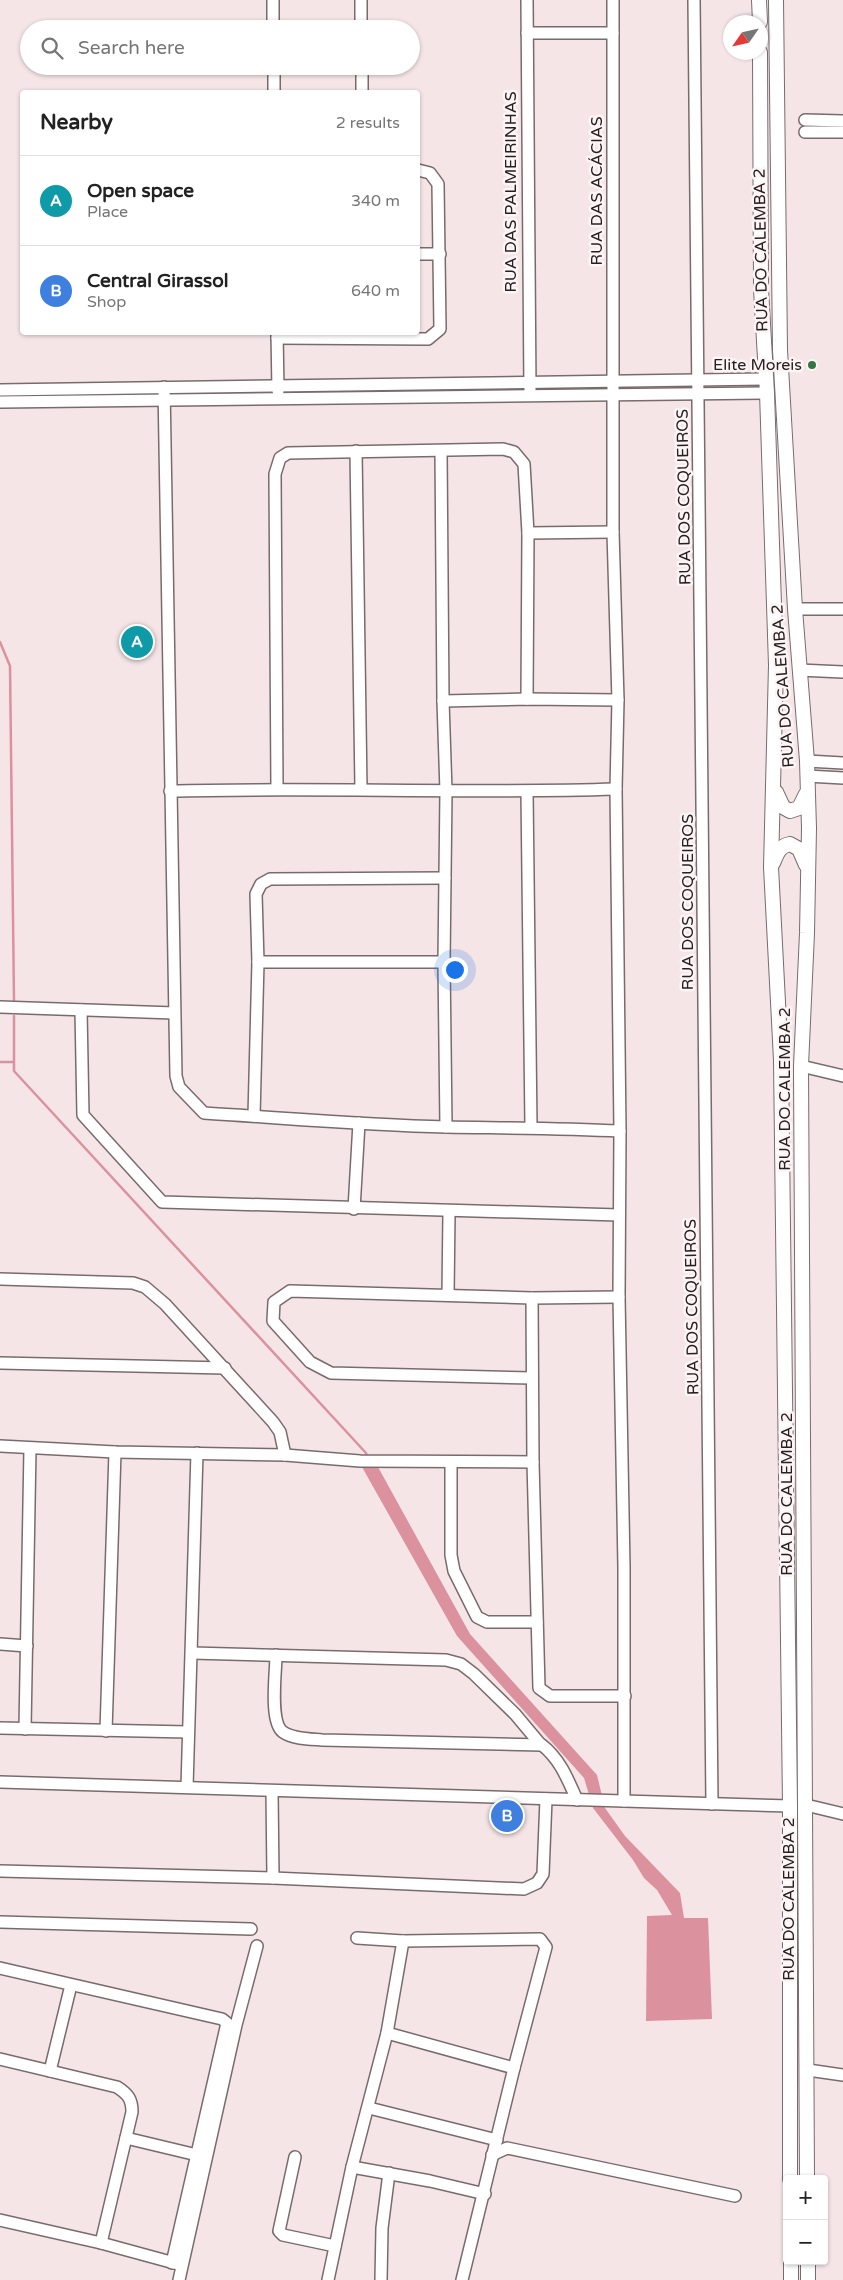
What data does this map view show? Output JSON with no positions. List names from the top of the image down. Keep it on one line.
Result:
{"streets":{"main road":["RUA DO CALEMBA 2"],"street":["RUA DAS ACÁCIAS","RUA DAS PALMEIRINHAS","RUA DOS COQUEIROS"]},"places":["Elite Moreis"],"north":"bottom left","page":{"search":"Search here","heading":["Nearby","2 results"],"list":[{"mark":"A","name":"Open space","note":"Place","value":"340 m"},{"mark":"B","name":"Central Girassol","note":"Shop","value":"640 m"}],"pins":["A","B"],"map_buttons":["+","−"]}}
